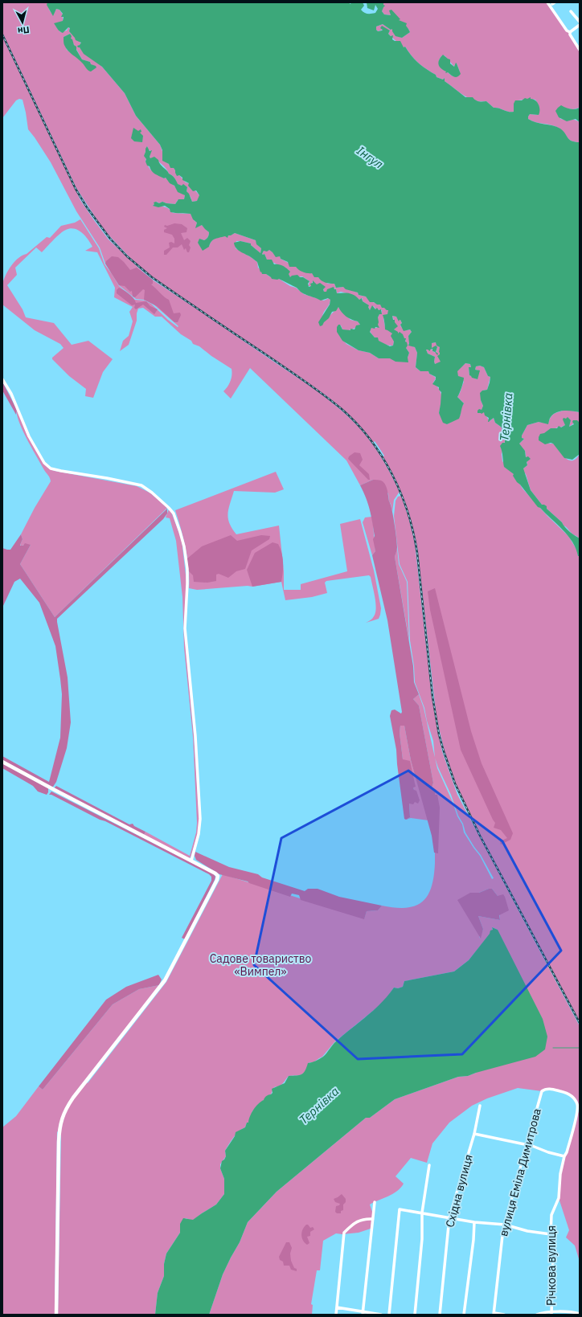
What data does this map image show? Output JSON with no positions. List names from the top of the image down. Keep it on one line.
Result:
{"streets":{"street":["вулиця Еміла Димитрова","Східна вулиця","Річкова вулиця"]},"crossings":[["вулиця Еміла Димитрова","Річкова вулиця"]],"water":["Інгул","Тернівка"],"parks":["Садове товариство «Вимпел»"],"north":"bottom"}
